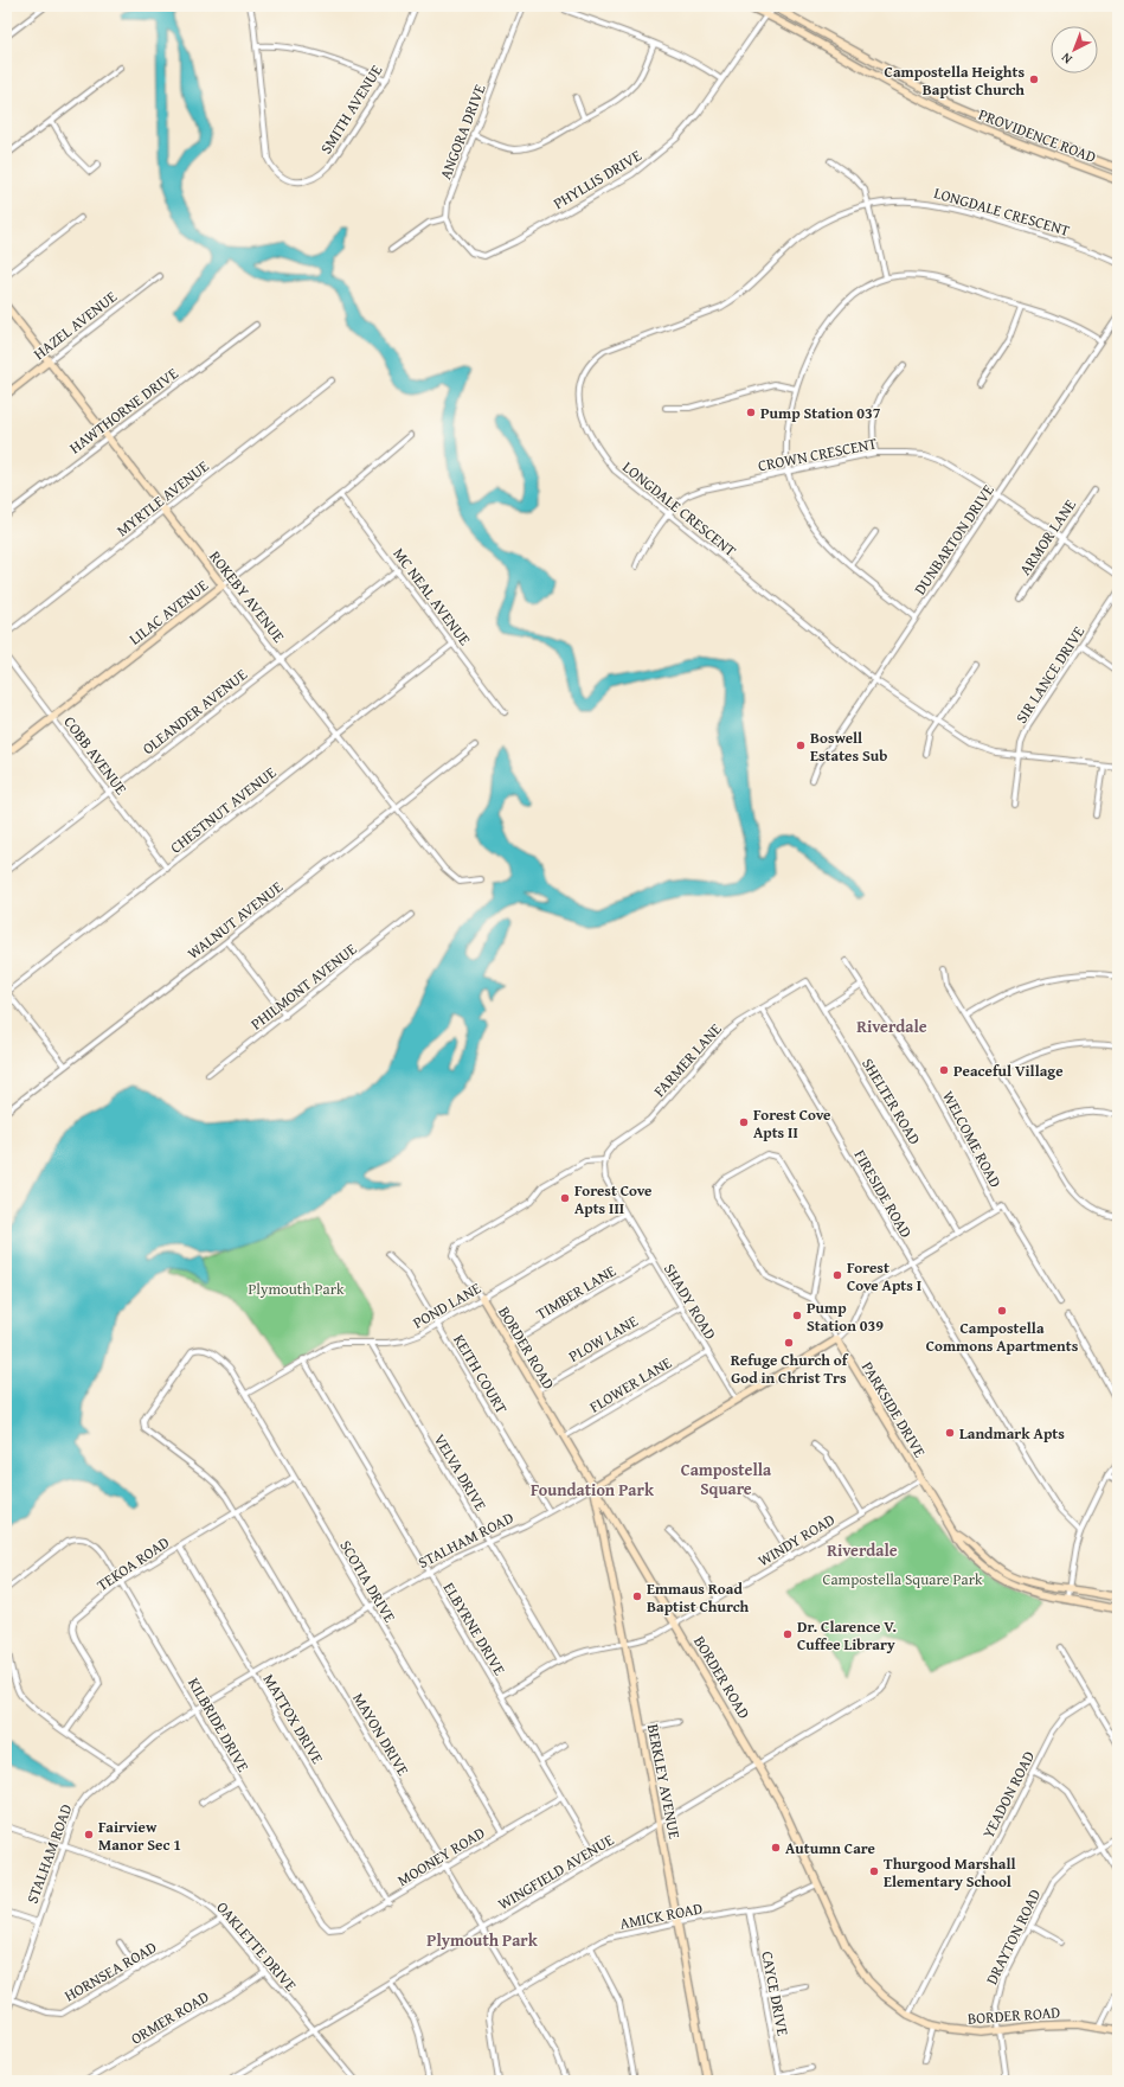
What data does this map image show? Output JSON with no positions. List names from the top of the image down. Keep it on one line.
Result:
{"streets":{"street":["SMITH AVENUE","ANGORA DRIVE","PROVIDENCE ROAD","PHYLLIS DRIVE","LONGDALE CRESCENT","HAZEL AVENUE","HAWTHORNE DRIVE","CROWN CRESCENT","MYRTLE AVENUE","ARMOR LANE","DUNBARTON DRIVE","ROKEBY AVENUE","MC NEAL AVENUE","LILAC AVENUE","SIR LANCE DRIVE","OLEANDER AVENUE","COBB AVENUE","CHESTNUT AVENUE","WALNUT AVENUE","PHILMONT AVENUE","FARMER LANE","SHELTER ROAD","WELCOME ROAD","FIRESIDE ROAD","TIMBER LANE","SHADY ROAD","POND LANE","PLOW LANE","BORDER ROAD","KEITH COURT","FLOWER LANE","PARKSIDE DRIVE","VELVA DRIVE","STALHAM ROAD","WINDY ROAD","TEKOA ROAD","SCOTIA DRIVE","ELBYRNE DRIVE","MATTOX DRIVE","KILBRIDE DRIVE","MAYON DRIVE","BERKLEY AVENUE","YEADON ROAD","MOONEY ROAD","WINGFIELD AVENUE","AMICK ROAD","DRAYTON ROAD","OAKLETTE DRIVE","HORNSEA ROAD","CAYCE DRIVE","ORMER ROAD"]},"crossings":[["ANGORA DRIVE","PHYLLIS DRIVE"],["PROVIDENCE ROAD","PHYLLIS DRIVE"],["LONGDALE CRESCENT","CROWN CRESCENT"],["LONGDALE CRESCENT","DUNBARTON DRIVE"],["LONGDALE CRESCENT","SIR LANCE DRIVE"],["HAZEL AVENUE","ROKEBY AVENUE"],["HAWTHORNE DRIVE","ROKEBY AVENUE"],["CROWN CRESCENT","ARMOR LANE"],["CROWN CRESCENT","DUNBARTON DRIVE"],["MYRTLE AVENUE","ROKEBY AVENUE"],["ROKEBY AVENUE","LILAC AVENUE"],["ROKEBY AVENUE","OLEANDER AVENUE"],["ROKEBY AVENUE","CHESTNUT AVENUE"],["ROKEBY AVENUE","WALNUT AVENUE"],["MC NEAL AVENUE","LILAC AVENUE"],["MC NEAL AVENUE","OLEANDER AVENUE"],["MC NEAL AVENUE","CHESTNUT AVENUE"],["LILAC AVENUE","COBB AVENUE"],["OLEANDER AVENUE","COBB AVENUE"],["COBB AVENUE","CHESTNUT AVENUE"],["FARMER LANE","SHELTER ROAD"],["FARMER LANE","FIRESIDE ROAD"],["FARMER LANE","SHADY ROAD"],["FARMER LANE","BORDER ROAD"],["SHELTER ROAD","STALHAM ROAD"],["WELCOME ROAD","STALHAM ROAD"],["FIRESIDE ROAD","STALHAM ROAD"],["TIMBER LANE","SHADY ROAD"],["TIMBER LANE","BORDER ROAD"],["SHADY ROAD","POND LANE"],["SHADY ROAD","PLOW LANE"],["SHADY ROAD","BORDER ROAD"],["SHADY ROAD","FLOWER LANE"],["SHADY ROAD","STALHAM ROAD"],["POND LANE","BORDER ROAD"],["POND LANE","KEITH COURT"],["POND LANE","VELVA DRIVE"],["POND LANE","SCOTIA DRIVE"],["POND LANE","ELBYRNE DRIVE"],["PLOW LANE","BORDER ROAD"],["BORDER ROAD","FLOWER LANE"],["BORDER ROAD","STALHAM ROAD"],["BORDER ROAD","WINDY ROAD"],["BORDER ROAD","BERKLEY AVENUE"],["BORDER ROAD","YEADON ROAD"],["BORDER ROAD","WINGFIELD AVENUE"],["BORDER ROAD","AMICK ROAD"],["BORDER ROAD","DRAYTON ROAD"],["KEITH COURT","STALHAM ROAD"],["PARKSIDE DRIVE","STALHAM ROAD"],["PARKSIDE DRIVE","WINDY ROAD"],["VELVA DRIVE","STALHAM ROAD"],["VELVA DRIVE","WINDY ROAD"],["STALHAM ROAD","SCOTIA DRIVE"],["STALHAM ROAD","ELBYRNE DRIVE"],["STALHAM ROAD","MATTOX DRIVE"],["STALHAM ROAD","KILBRIDE DRIVE"],["STALHAM ROAD","MAYON DRIVE"],["STALHAM ROAD","BERKLEY AVENUE"],["STALHAM ROAD","OAKLETTE DRIVE"],["STALHAM ROAD","HORNSEA ROAD"],["WINDY ROAD","ELBYRNE DRIVE"],["WINDY ROAD","BERKLEY AVENUE"],["TEKOA ROAD","SCOTIA DRIVE"],["TEKOA ROAD","MATTOX DRIVE"],["TEKOA ROAD","KILBRIDE DRIVE"],["TEKOA ROAD","MAYON DRIVE"],["SCOTIA DRIVE","MAYON DRIVE"],["SCOTIA DRIVE","MOONEY ROAD"],["ELBYRNE DRIVE","MOONEY ROAD"],["ELBYRNE DRIVE","WINGFIELD AVENUE"],["MATTOX DRIVE","MOONEY ROAD"],["KILBRIDE DRIVE","MOONEY ROAD"],["MAYON DRIVE","MOONEY ROAD"],["MAYON DRIVE","WINGFIELD AVENUE"],["MAYON DRIVE","AMICK ROAD"],["BERKLEY AVENUE","WINGFIELD AVENUE"],["BERKLEY AVENUE","AMICK ROAD"],["WINGFIELD AVENUE","OAKLETTE DRIVE"],["AMICK ROAD","CAYCE DRIVE"],["OAKLETTE DRIVE","HORNSEA ROAD"],["OAKLETTE DRIVE","ORMER ROAD"]],"districts":["Riverdale","Campostella Square","Foundation Park","Riverdale","Plymouth Park"],"parks":["Plymouth Park","Campostella Square Park"],"places":["Campostella Heights Baptist Church","Pump Station 037","Boswell Estates Sub","Peaceful Village","Forest Cove Apts II","Forest Cove Apts III","Forest Cove Apts I","Campostella Commons Apartments","Pump Station 039","Refuge Church of God in Christ Trs","Landmark Apts","Emmaus Road Baptist Church","Dr. Clarence V. Cuffee Library","Fairview Manor Sec 1","Autumn Care","Thurgood Marshall Elementary School"],"north":"bottom left"}
